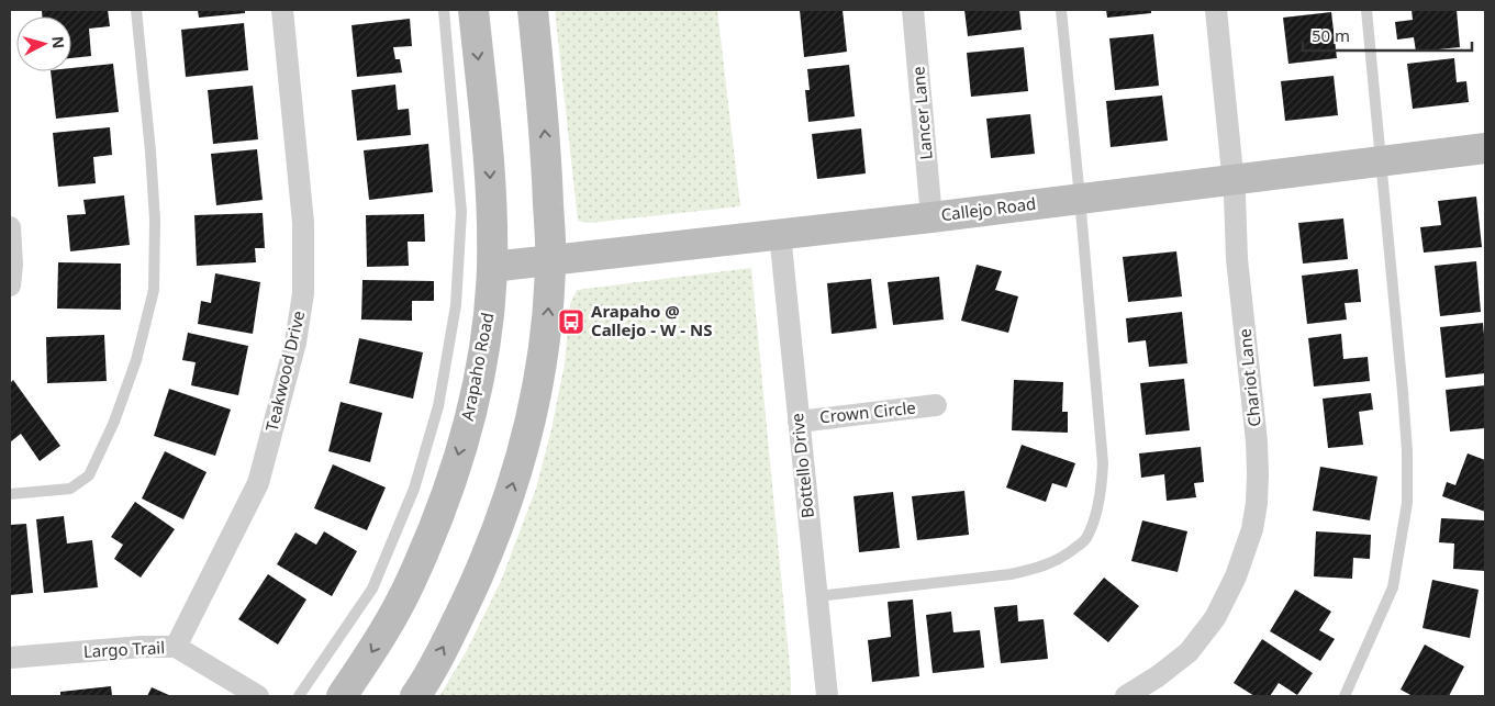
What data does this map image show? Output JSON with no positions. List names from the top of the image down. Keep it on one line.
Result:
{"streets":{"main road":["Callejo Road","Arapaho Road"],"street":["Lancer Lane","Teakwood Drive","Chariot Lane","Crown Circle","Bottello Drive","Largo Trail"]},"crossings":[["Lancer Lane","Callejo Road"],["Callejo Road","Arapaho Road"],["Callejo Road","Chariot Lane"],["Callejo Road","Bottello Drive"],["Teakwood Drive","Largo Trail"],["Crown Circle","Bottello Drive"]],"places":{"bus stop":["Arapaho @ Callejo - W - NS"]},"scale_bar":"50 m","north":"right"}
